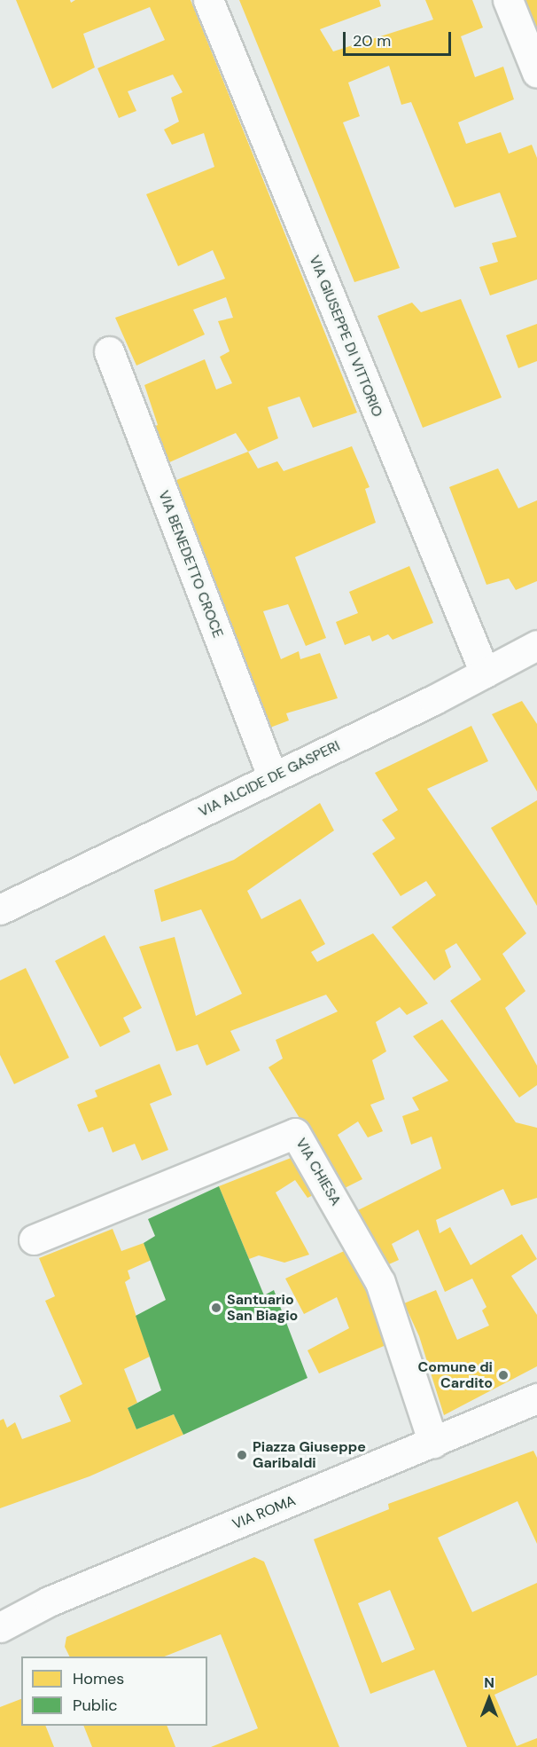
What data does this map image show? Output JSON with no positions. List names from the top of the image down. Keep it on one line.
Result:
{"streets":{"street":["VIA GIUSEPPE DI VITTORIO","VIA BENEDETTO CROCE","VIA ALCIDE DE GASPERI","VIA CHIESA","VIA ROMA"]},"crossings":[["VIA GIUSEPPE DI VITTORIO","VIA ALCIDE DE GASPERI"],["VIA BENEDETTO CROCE","VIA ALCIDE DE GASPERI"],["VIA CHIESA","VIA ROMA"]],"places":["Santuario San Biagio","Comune di Cardito","Piazza Giuseppe Garibaldi"],"legend":["Homes","Public"],"scale_bar":"20 m","north":"top"}
